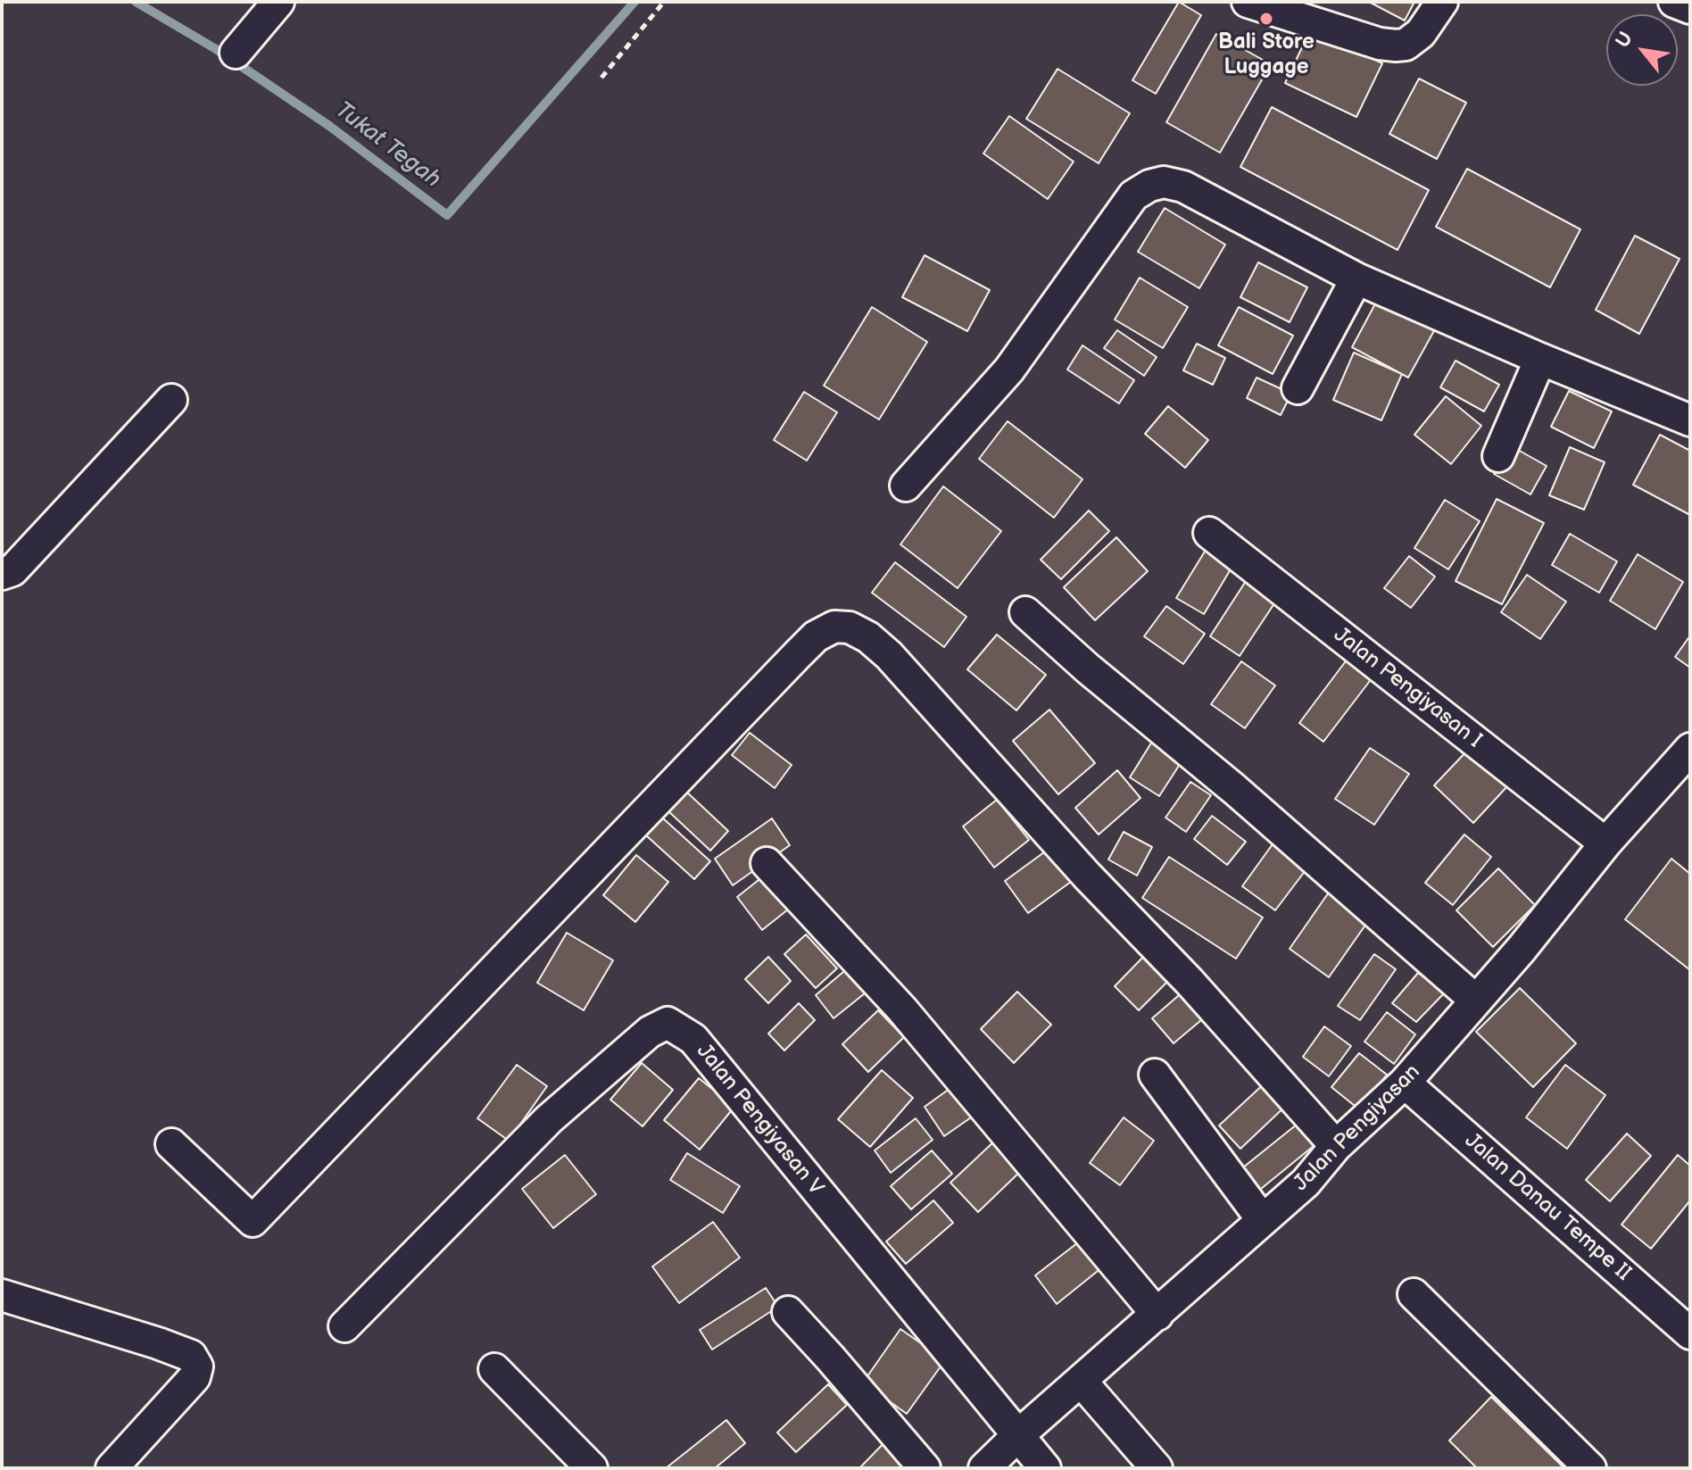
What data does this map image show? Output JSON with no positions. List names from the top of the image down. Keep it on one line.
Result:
{"streets":{"street":["Jalan Pengiyasan I","Jalan Pengiyasan V","Jalan Pengiyasan","Jalan Danau Tempe II"]},"crossings":[["Jalan Pengiyasan I","Jalan Pengiyasan"],["Jalan Pengiyasan V","Jalan Pengiyasan"],["Jalan Pengiyasan","Jalan Danau Tempe II"]],"water":["Tukat Tegah"],"places":["Bali Store Luggage"],"north":"top left"}
